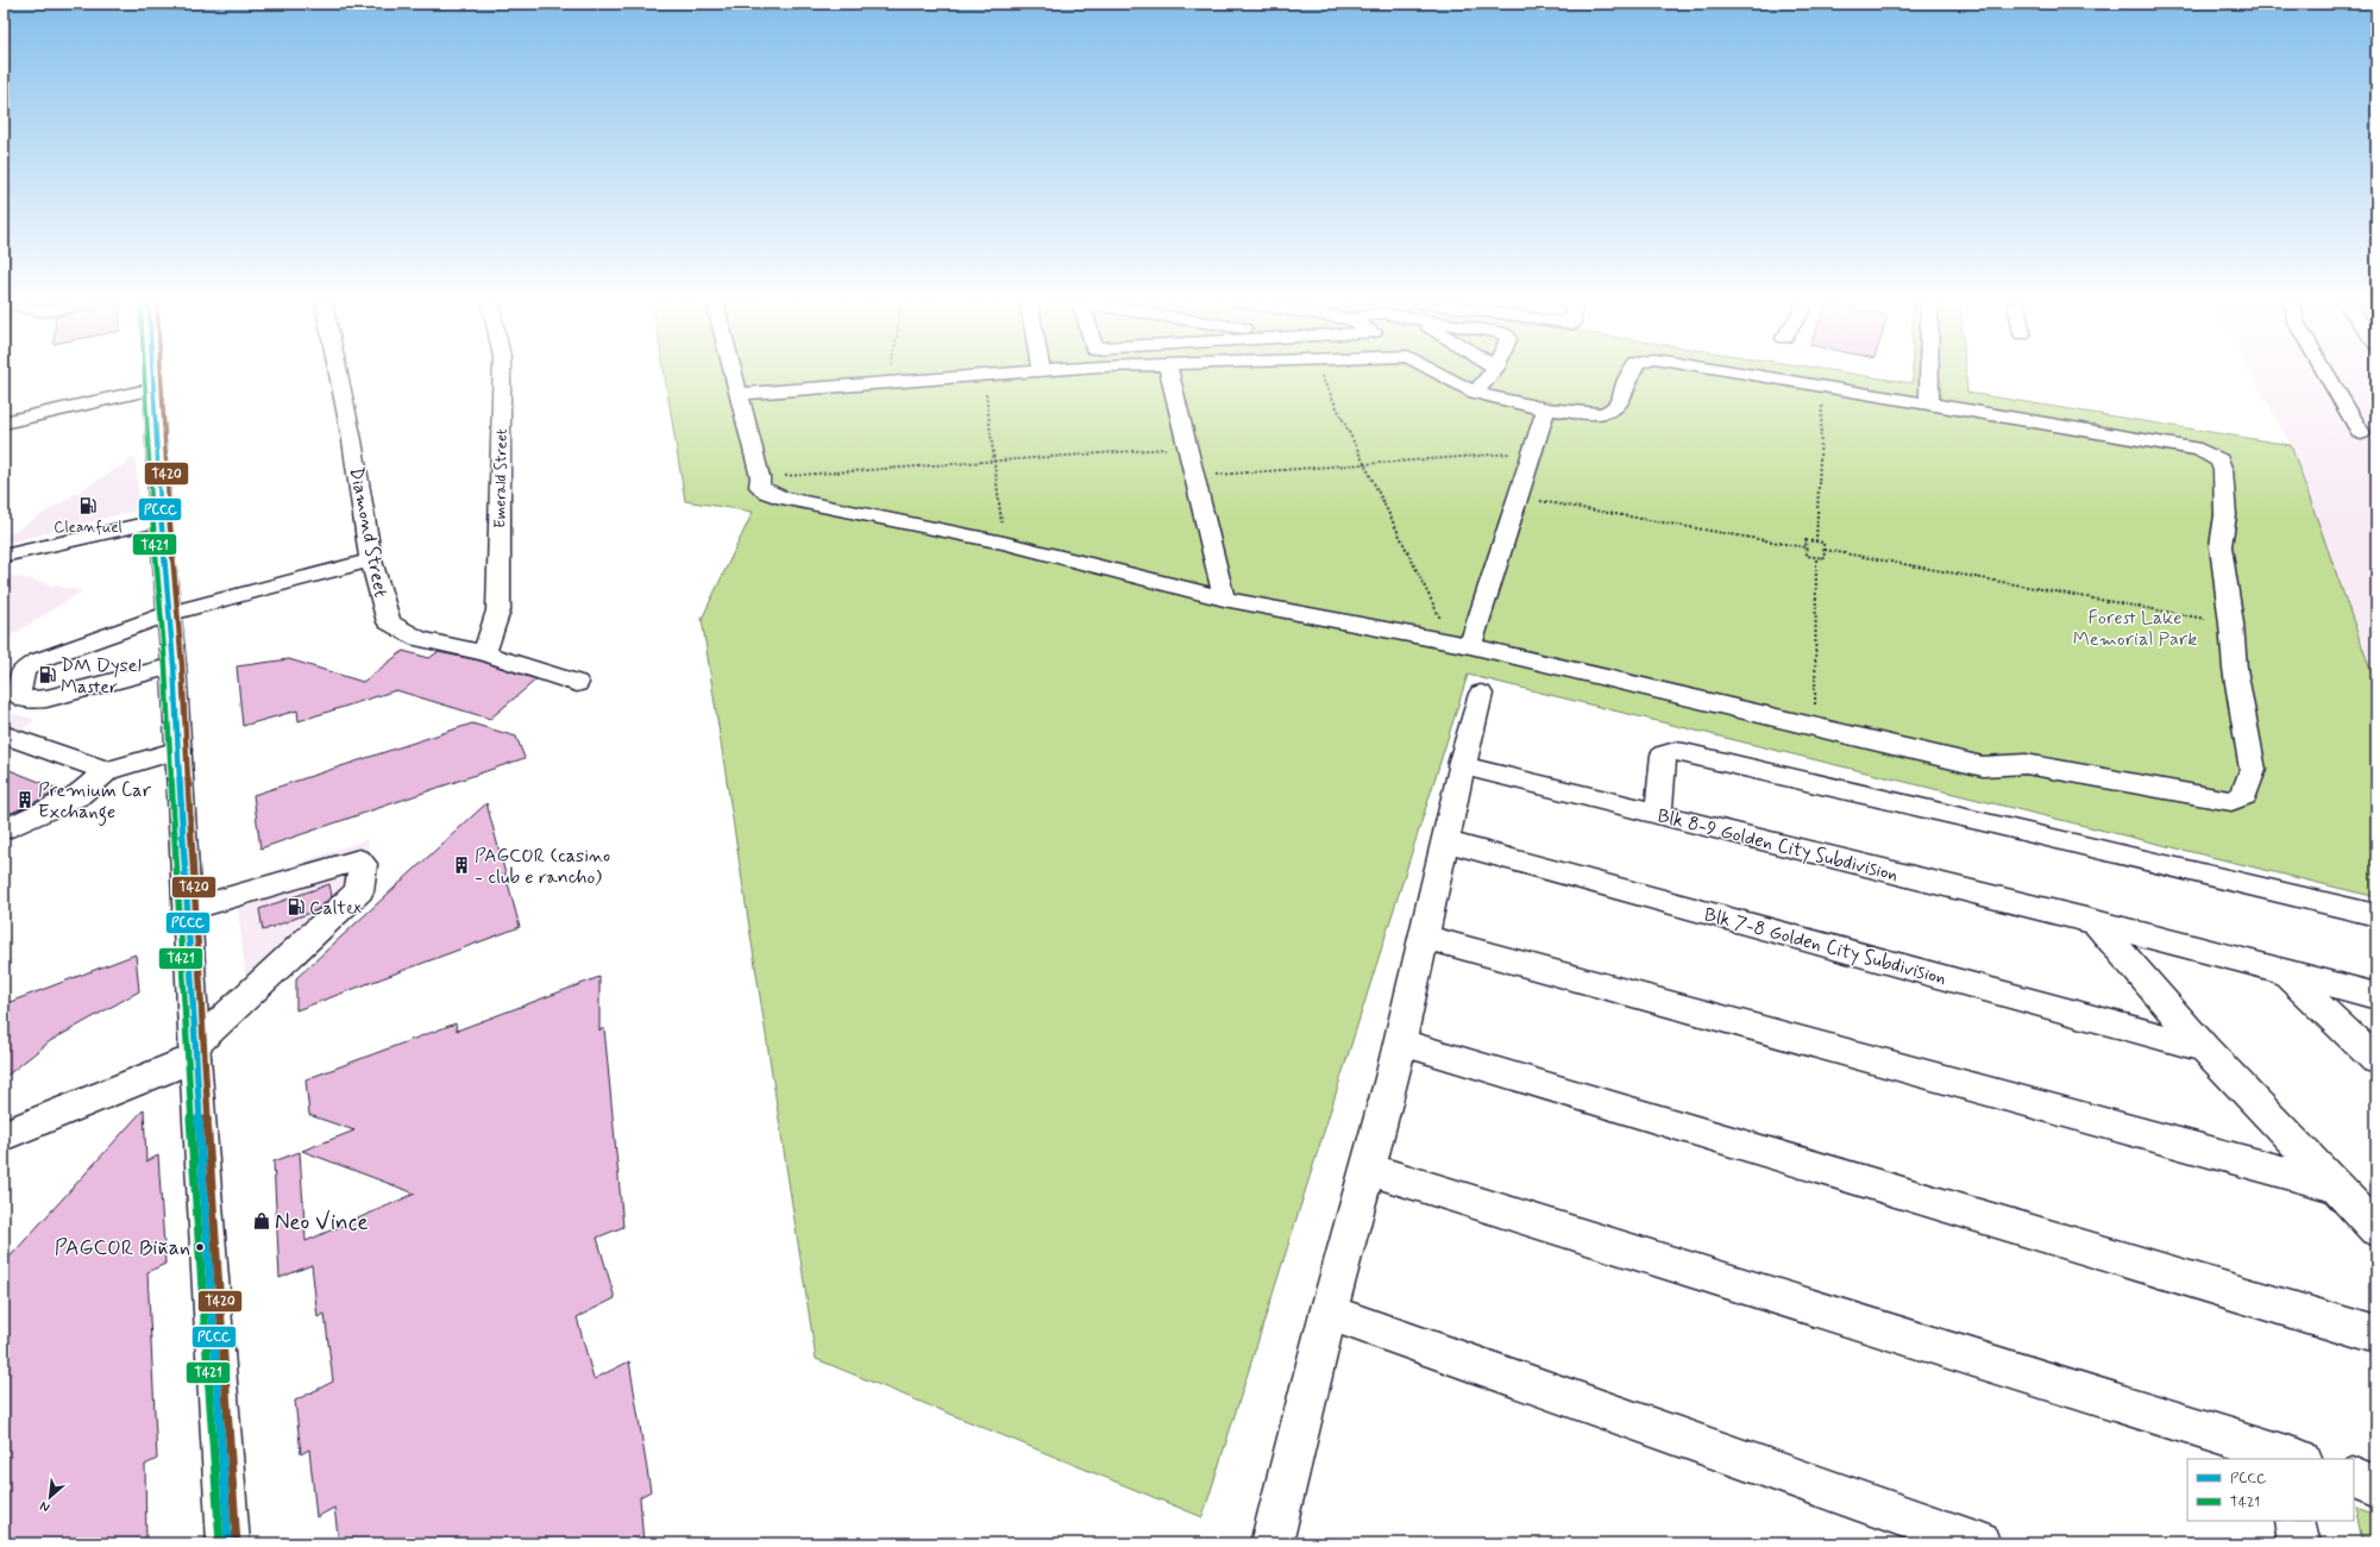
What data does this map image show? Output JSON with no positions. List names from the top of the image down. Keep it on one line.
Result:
{"streets":{"main road":["Emerald Street","Diamond Street","Blk 8-9 Golden City Subdivision","Blk 7-8 Golden City Subdivision"]},"crossings":[["Emerald Street","Diamond Street"]],"parks":["Forest Lake Memorial Park"],"places":{"fuel station":["Cleanfuel","DM Dysel Master","Caltex"],"building":["Premium Car Exchange","PAGCOR (casino - club e rancho)"],"shop":["Neo Vince"],"other":["PAGCOR Biñan"]},"lines":["transit line PCCC","transit line T421","transit line T420"],"legend":["PCCC","T421"],"north":"bottom left"}
